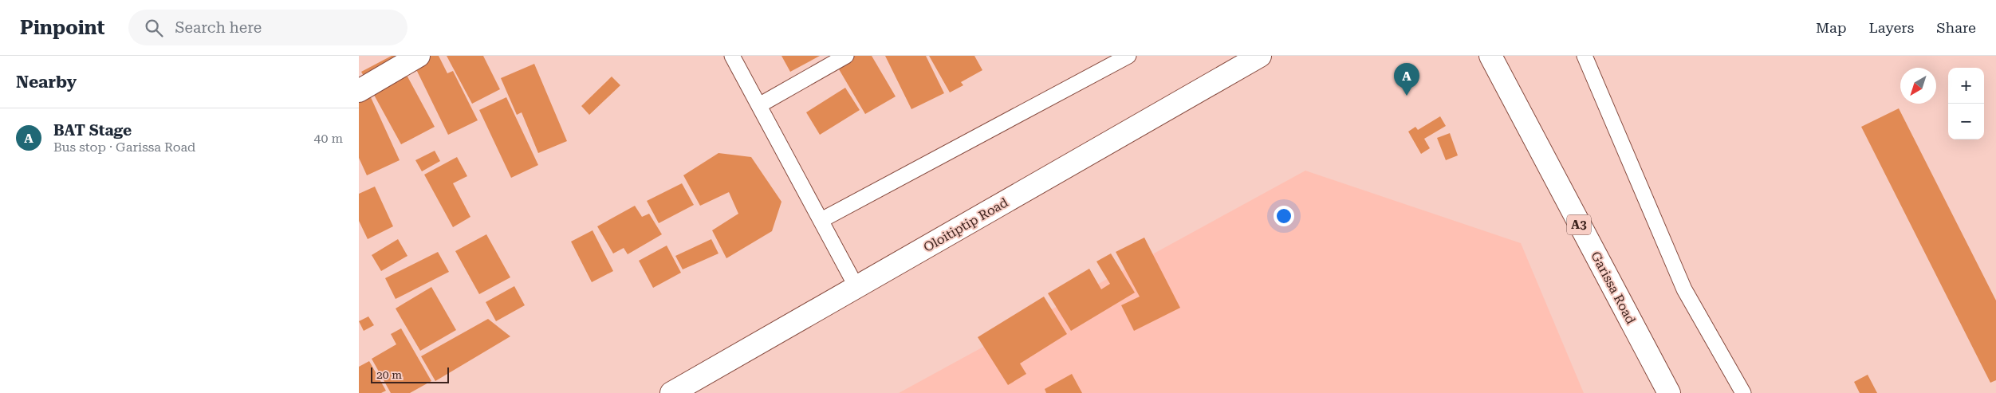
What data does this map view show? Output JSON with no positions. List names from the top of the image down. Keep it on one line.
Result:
{"streets":{"main road":["Oloitiptip Road","A3","Garissa Road"]},"scale_bar":"20 m","north":"bottom left","page":{"header":"Pinpoint","search":"Search here","nav":["Map","Layers","Share"],"heading":"Nearby","pins":"A","map_buttons":["+","−"],"list":[{"mark":"A","name":"BAT Stage","note":"Bus stop · Garissa Road","value":"40 m"}],"scale":"20 m"}}
